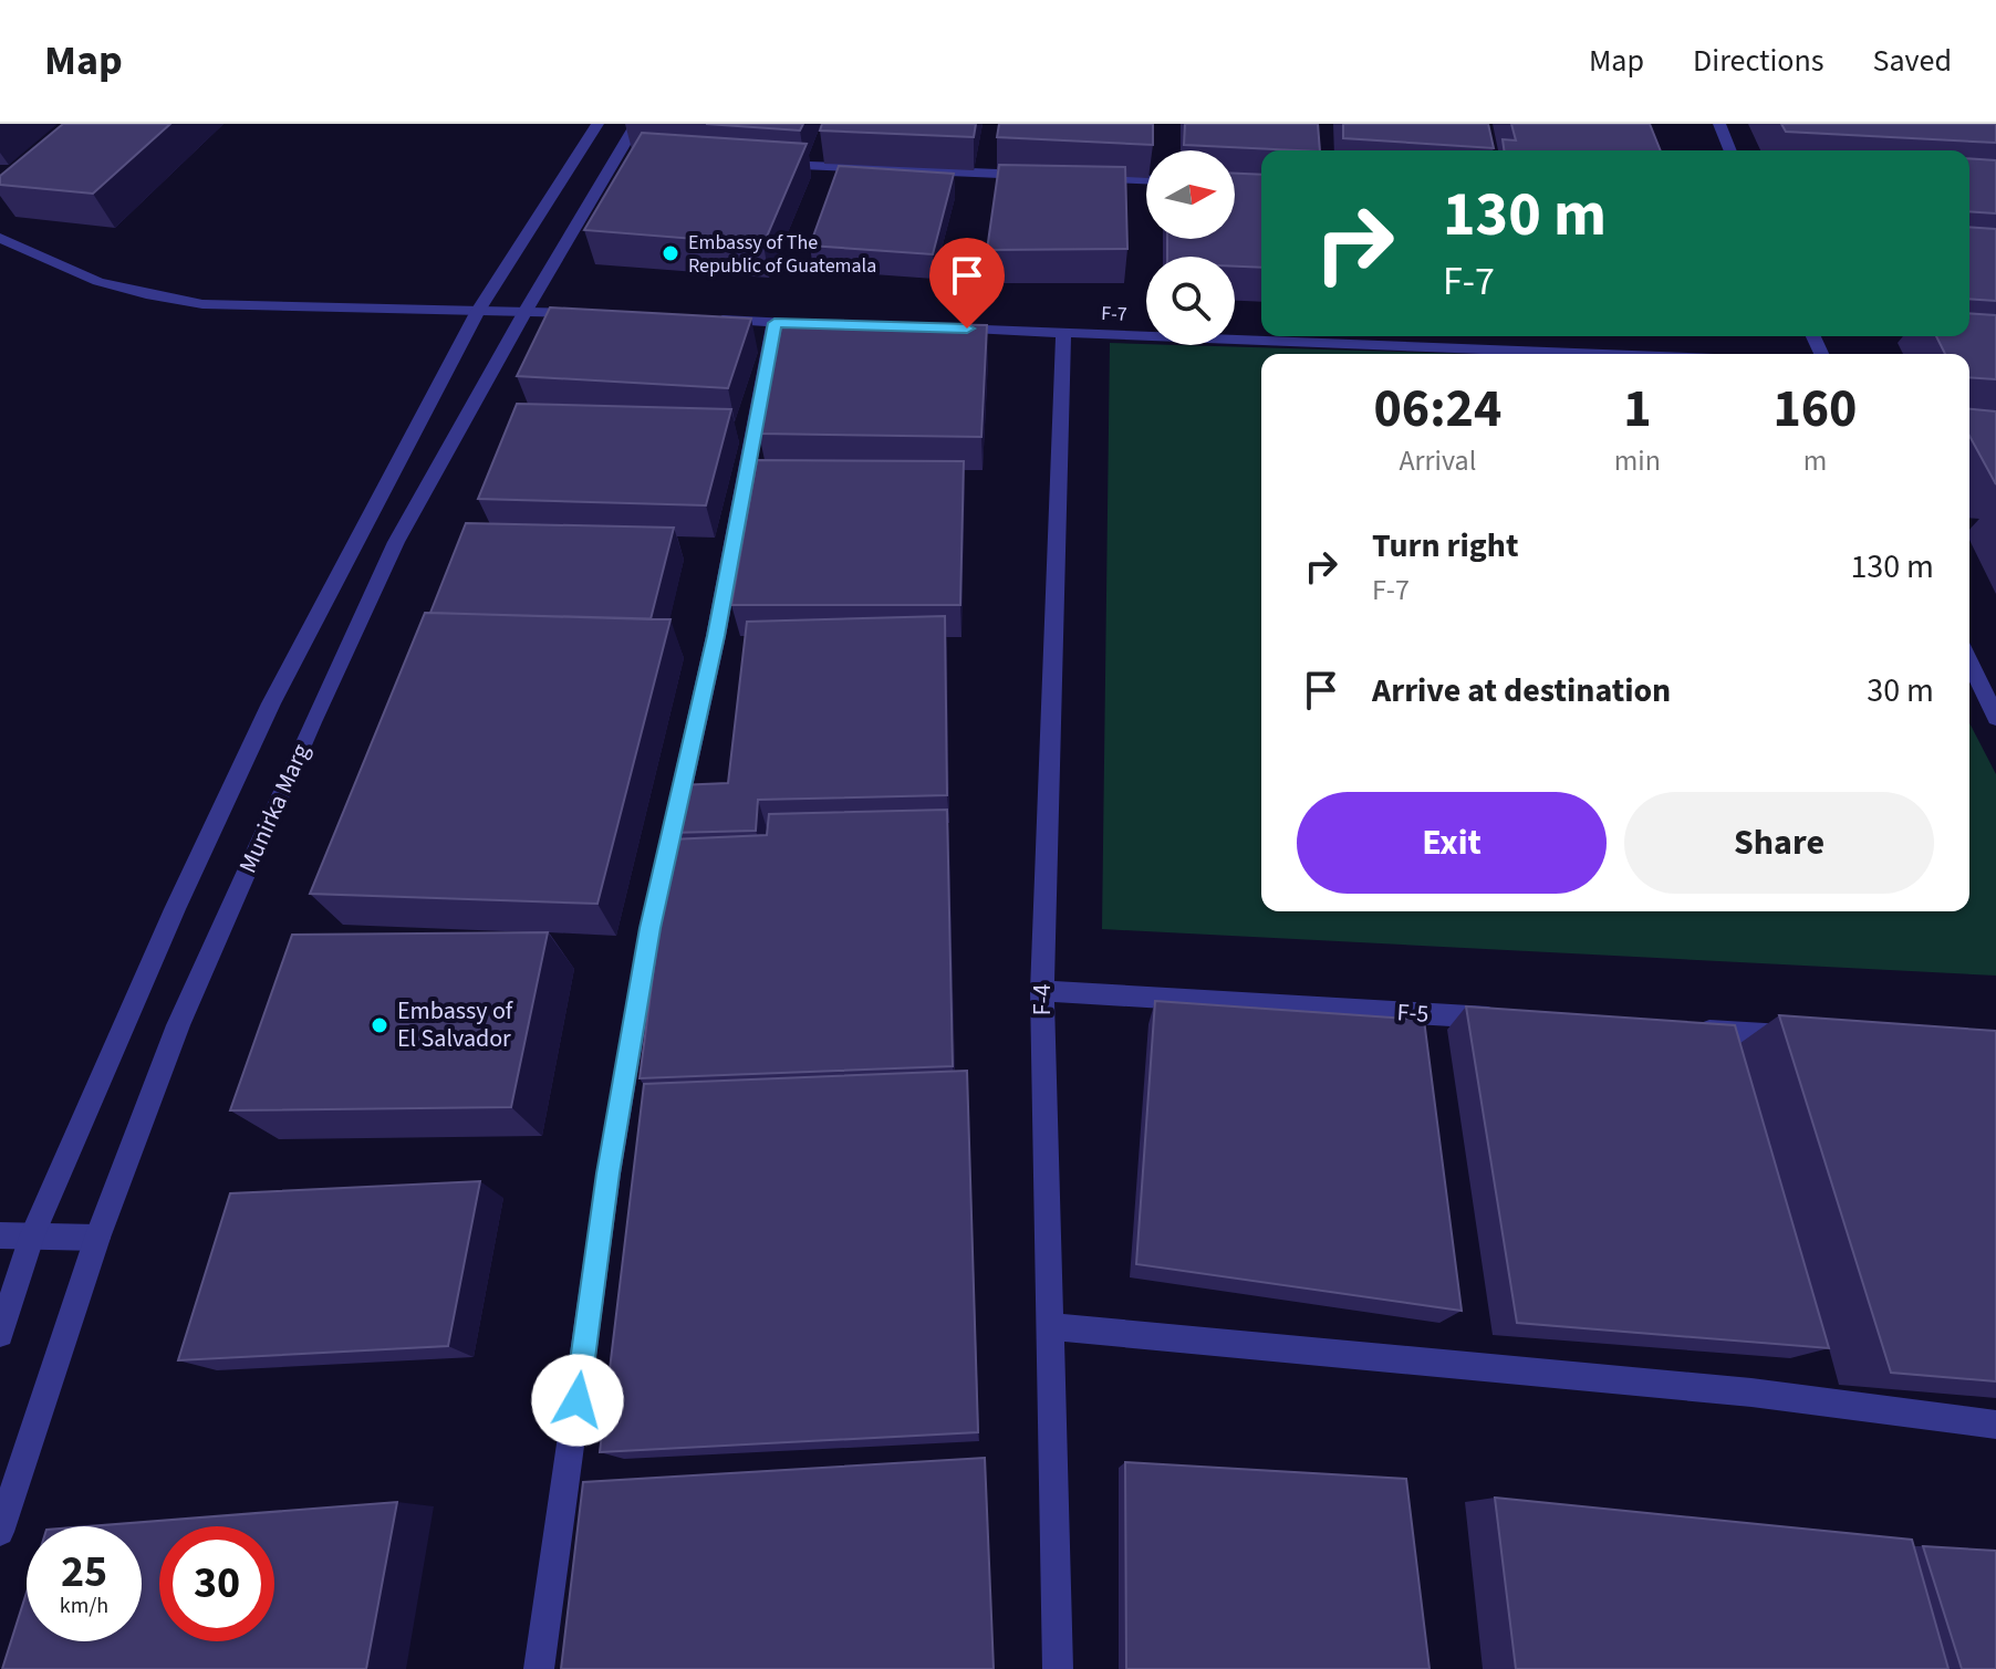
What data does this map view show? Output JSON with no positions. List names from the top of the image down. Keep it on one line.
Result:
{"streets":{"street":["F-7","Munirka Marg","F-4","F-5"]},"crossings":[["F-7","F-4"],["F-4","F-5"]],"places":["Embassy of The Republic of Guatemala","Embassy of El Salvador"],"north":"right","page":{"header":"Map","nav":["Map","Directions","Saved"],"turn":["130 m","F-7"],"eta":["06:24","Arrival","1","min","160","m"],"list":[{"name":"Turn right","note":"F-7","value":"130 m"},{"name":"Arrive at destination","value":"30 m"}],"buttons":["Exit","Share"],"speed":"25 km/h","limit":"30"}}
